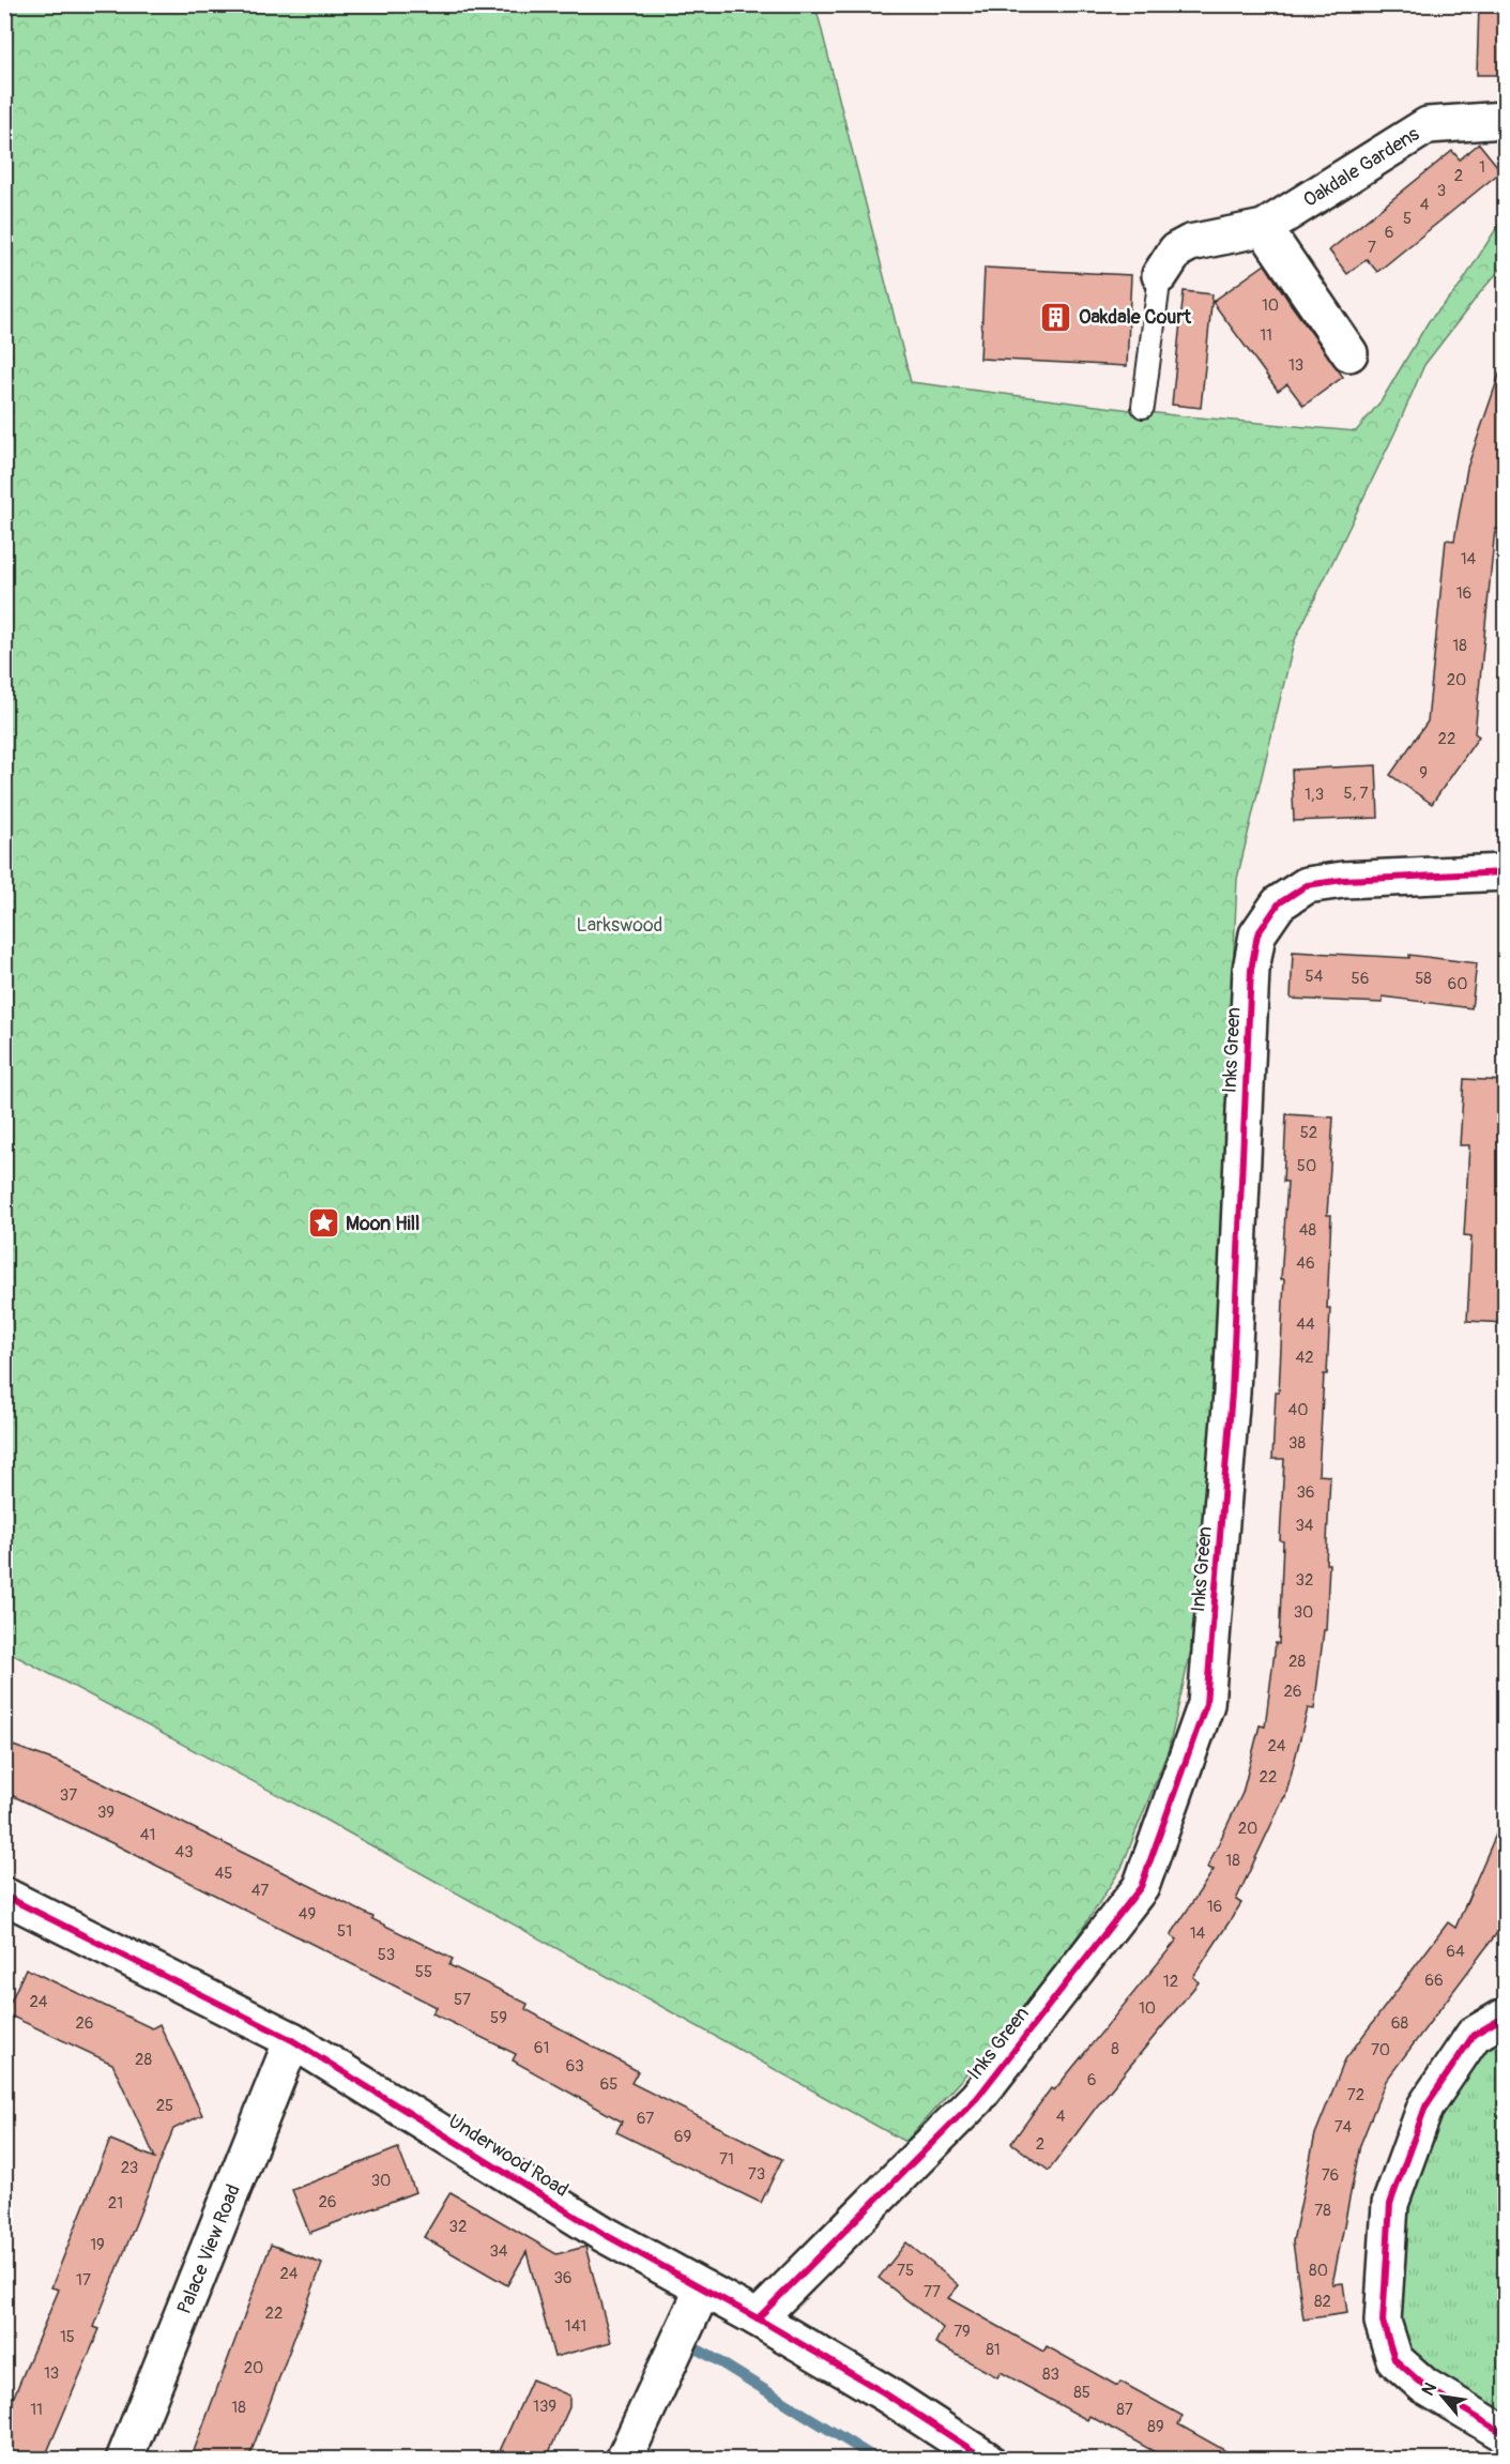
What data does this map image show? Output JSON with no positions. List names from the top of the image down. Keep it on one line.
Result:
{"streets":{"street":["Oakdale Gardens","Inks Green","Underwood Road","Palace View Road"]},"crossings":[["Inks Green","Underwood Road"],["Underwood Road","Palace View Road"]],"parks":["Larkswood"],"places":{"building":["Oakdale Court"],"place":["Moon Hill"]},"house_numbers":["1","2","3","4","5","6","7","10","11","13","14","16","18","20","22","9","5, 7","1,3","54","56","58","60","52","50","48","46","44","42","40","38","36","34","32","30","28","26","24","22","37","39","20","41","43","18","45","47","16","49","51","14","64","53","55","66","12","57","24","10","59","26","68","61","8","70","28","63","6","65","72","25","4","67","74","69","2","71","23","73","76","30","26","21","78","32","19","34","75","80","24","36","17","77","82","22","141","79","15","81","20","13","83","85","139","18","11","87","89"],"north":"top left"}
